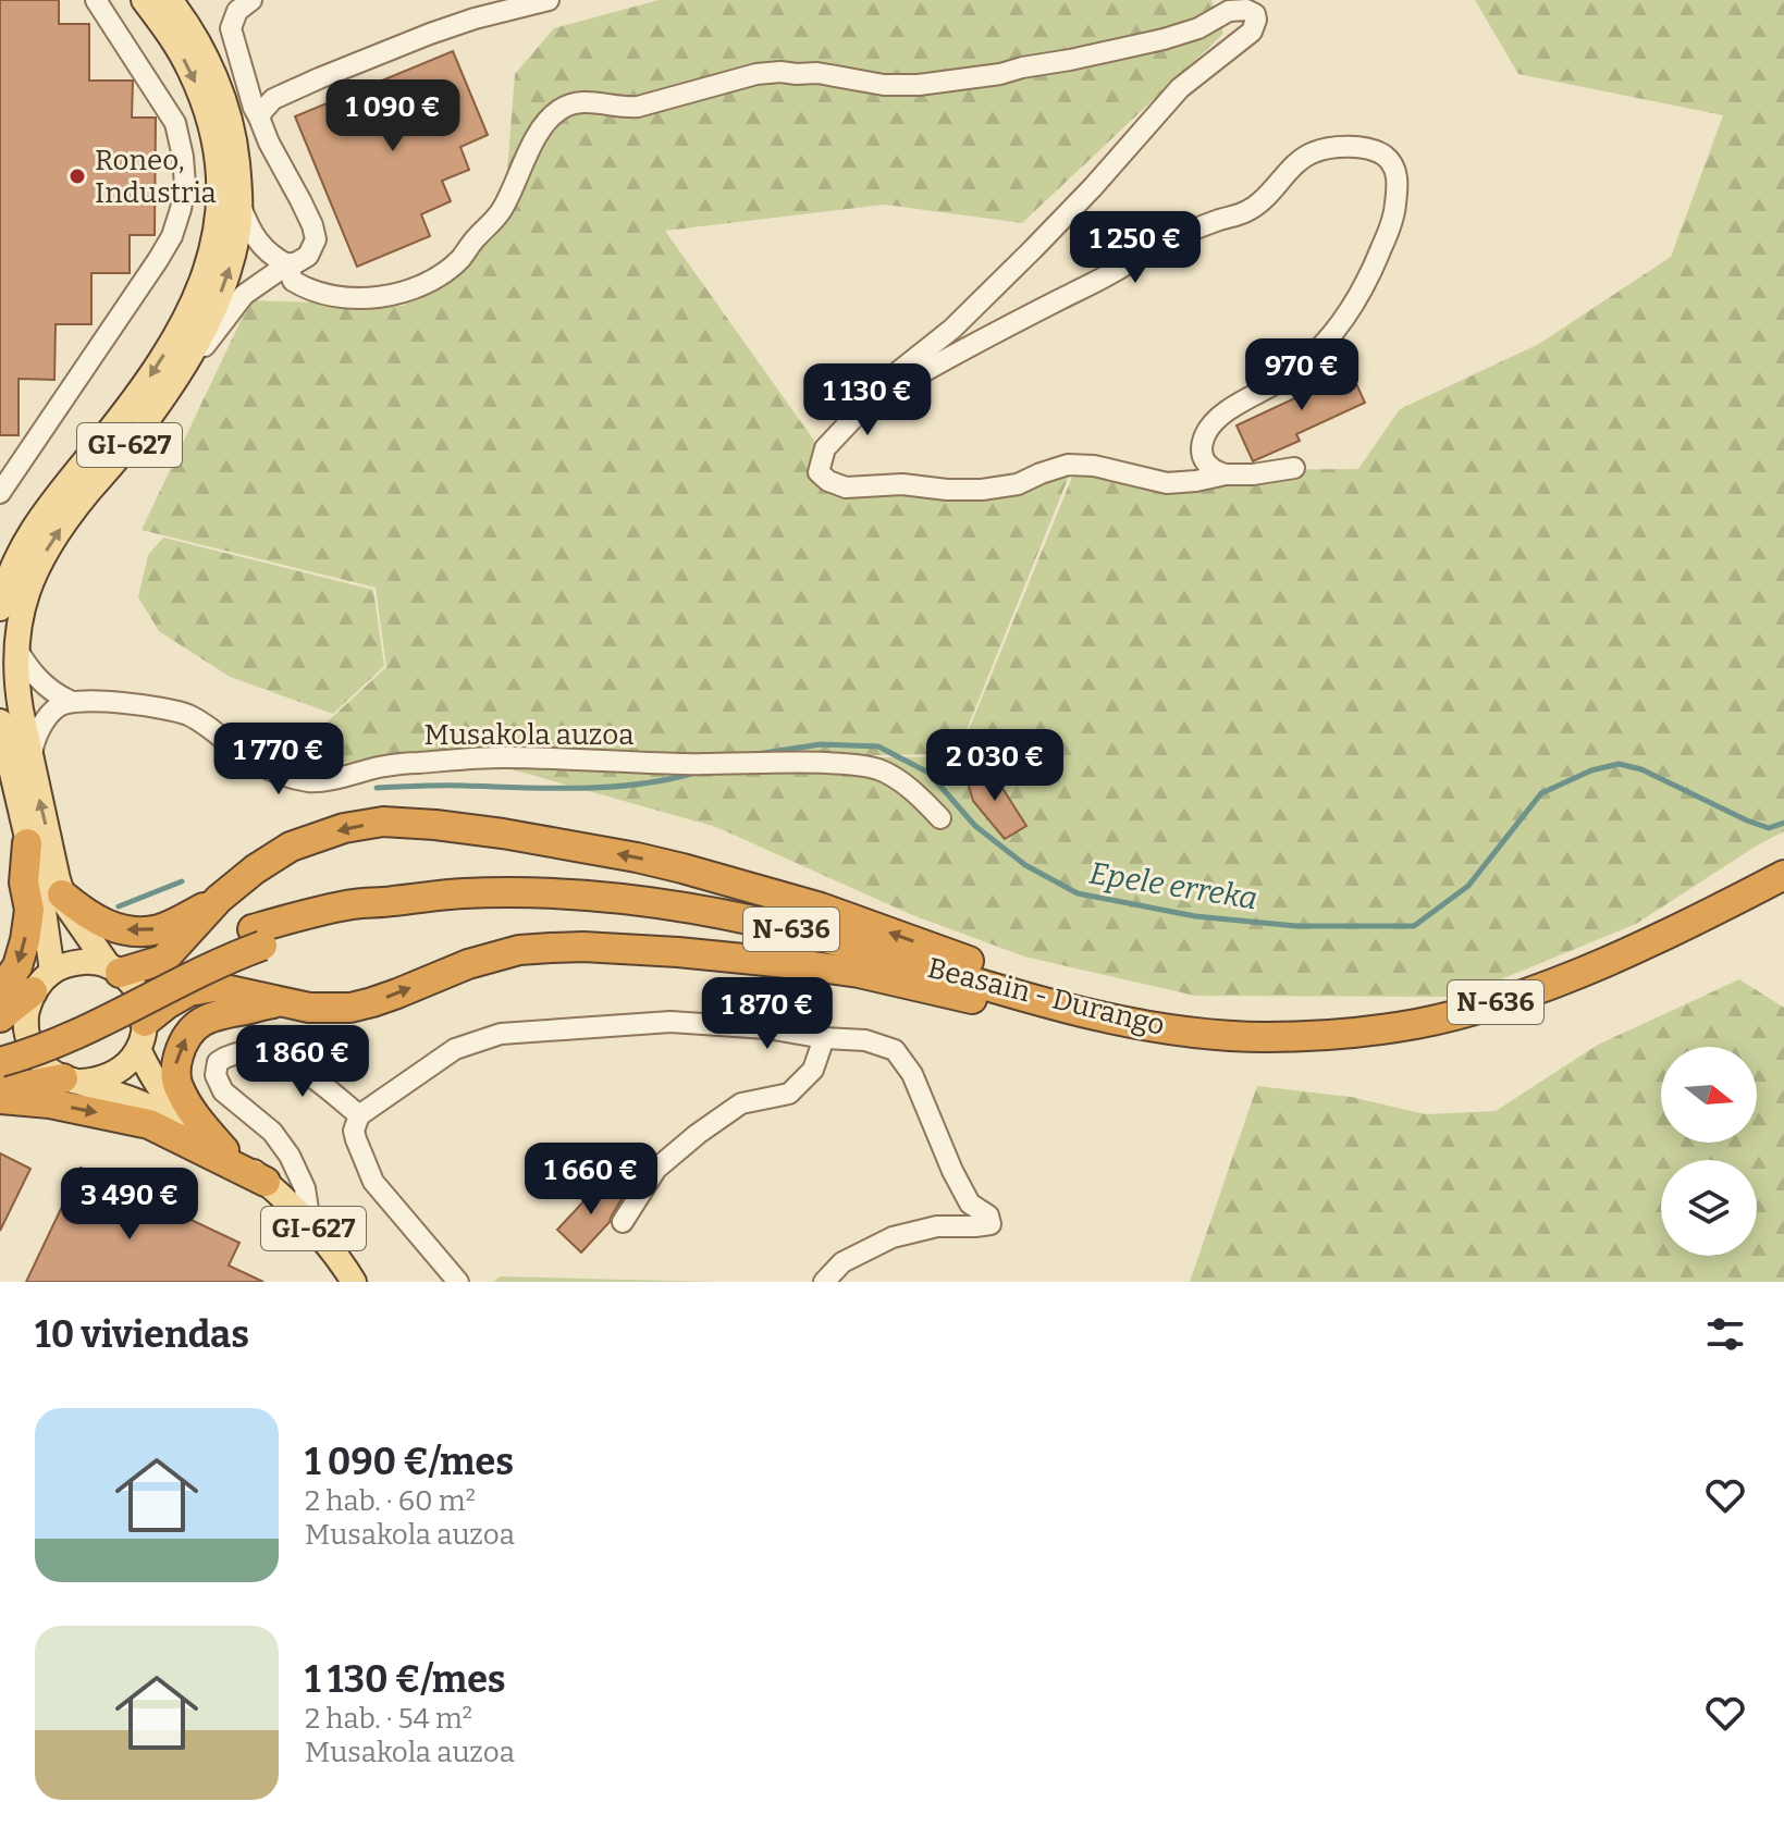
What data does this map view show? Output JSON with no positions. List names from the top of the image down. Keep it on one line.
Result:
{"streets":{"highway":["N-636","Beasain - Durango"],"main road":["GI-627"],"street":["Musakola auzoa"]},"water":["Epele erreka"],"places":["Roneo, Industria"],"north":"right","page":{"price":["1 090 €","1 250 €","970 €","1 130 €","1 770 €","2 030 €","1 870 €","1 860 €","1 660 €","3 490 €"],"heading":"10 viviendas","list":[{"name":"1 090 €/mes","note":"2 hab. · 60 m² · Musakola auzoa"},{"name":"1 130 €/mes","note":"2 hab. · 54 m² · Musakola auzoa"}]}}
